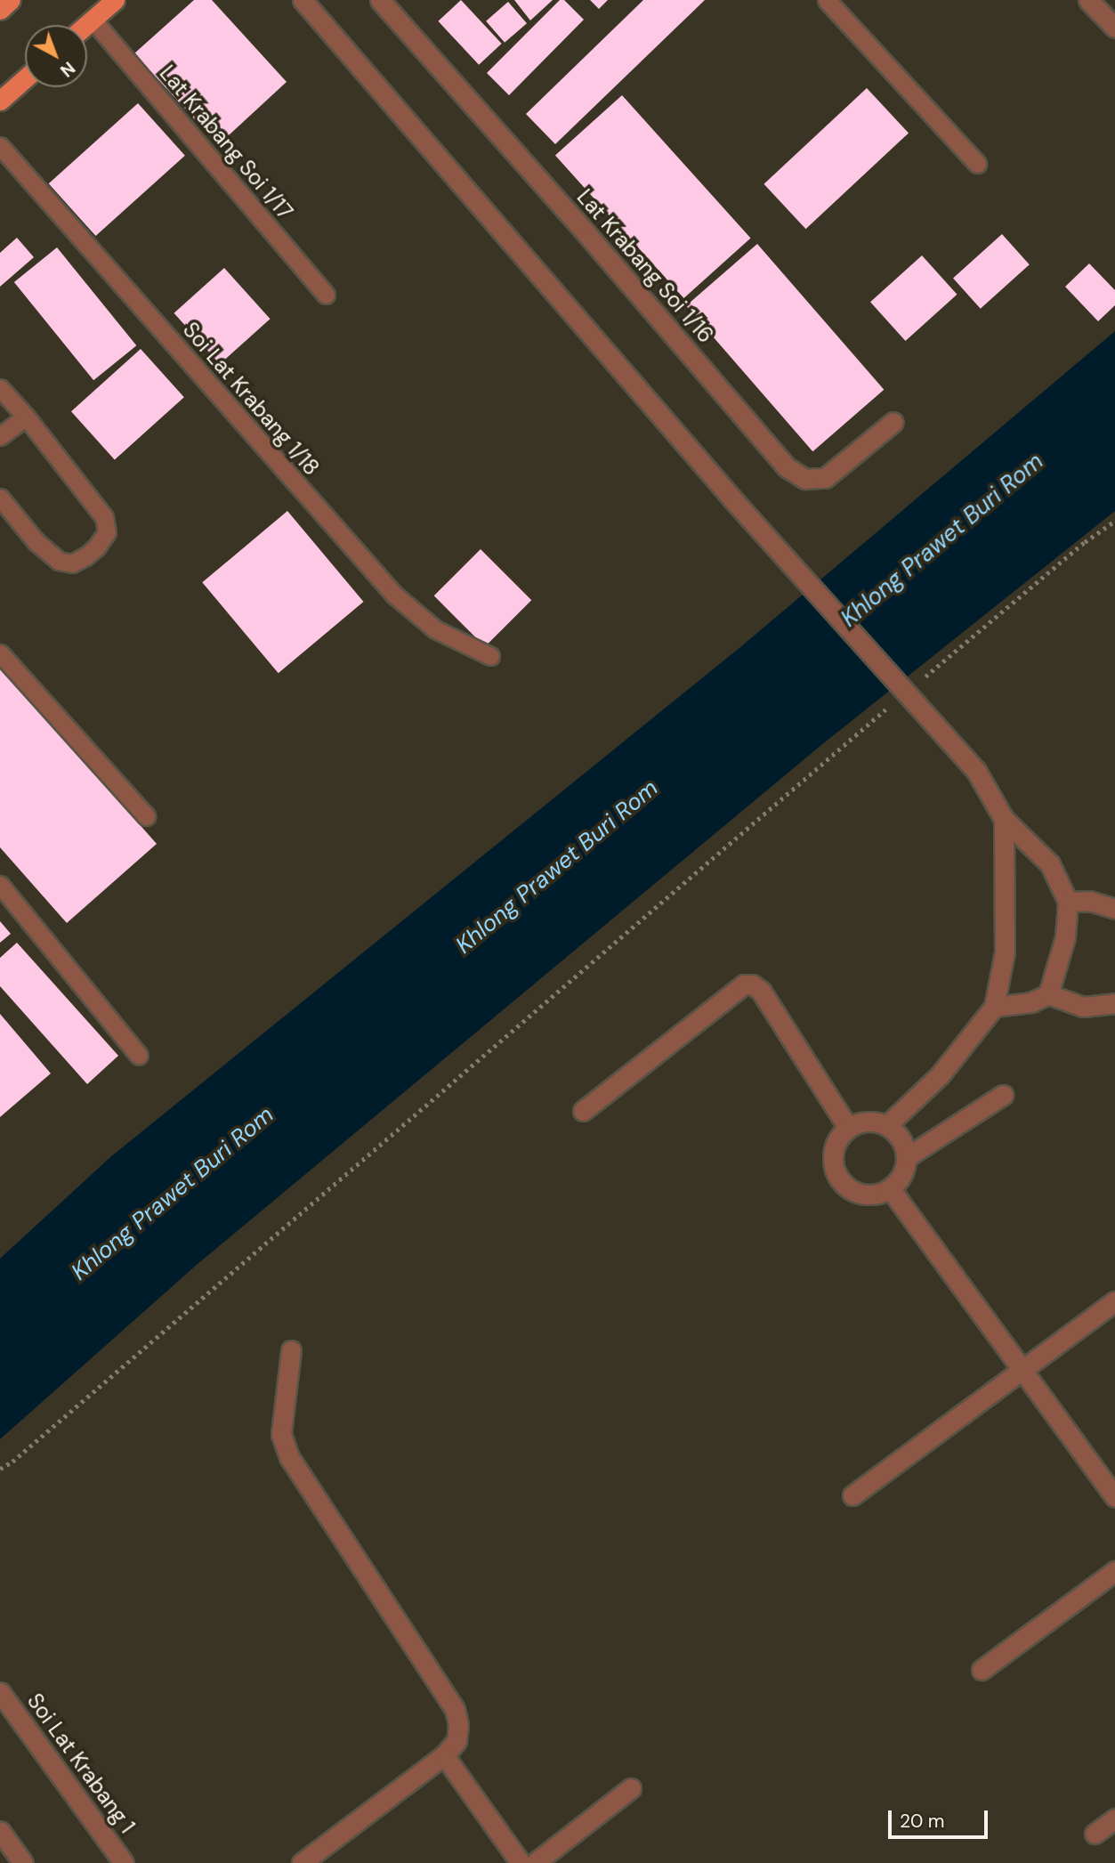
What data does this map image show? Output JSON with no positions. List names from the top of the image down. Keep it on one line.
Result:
{"streets":{"street":["Lat Krabang Soi 1/16","Soi Lat Krabang 1"],"lane":["Lat Krabang Soi 1/17","Soi Lat Krabang 1/18"]},"water":["Khlong Prawet Buri Rom"],"scale_bar":"20 m","north":"bottom right"}
